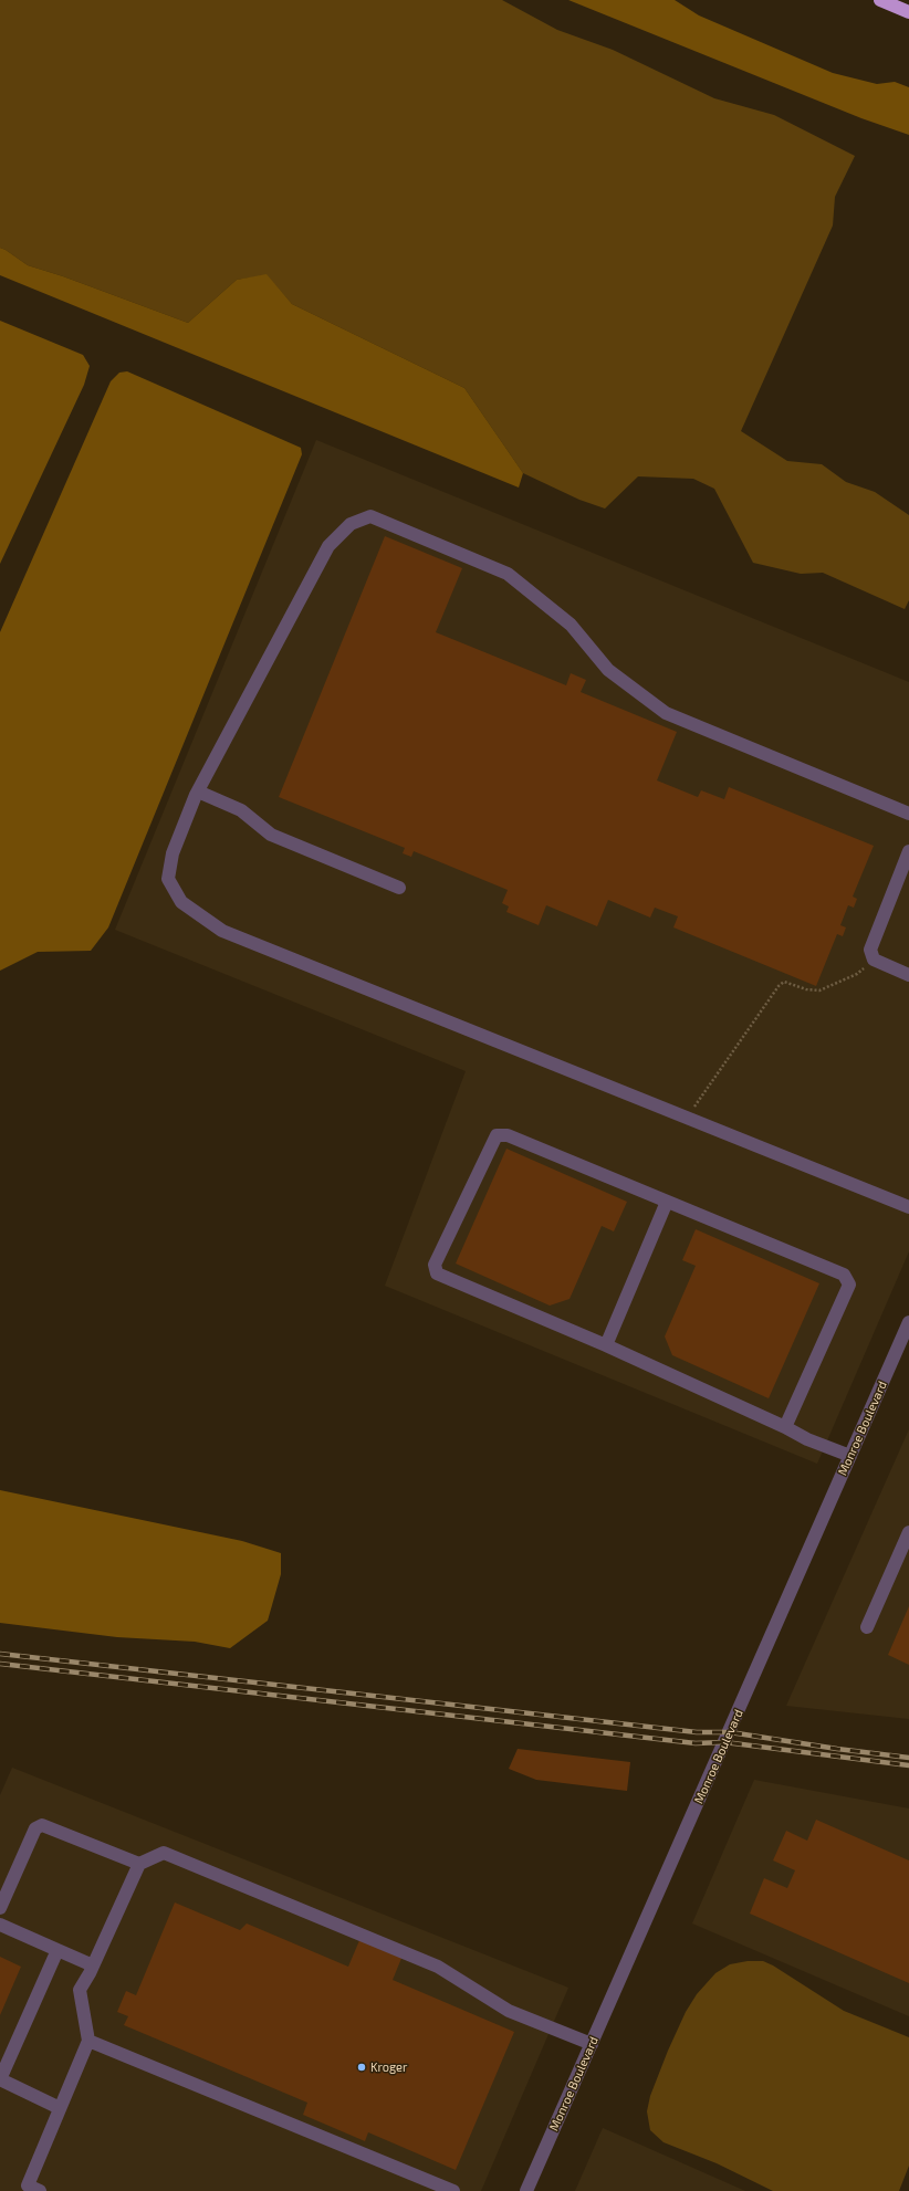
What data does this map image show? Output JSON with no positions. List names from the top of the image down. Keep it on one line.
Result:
{"streets":{"street":["Monroe Boulevard"]},"places":["Kroger"]}
